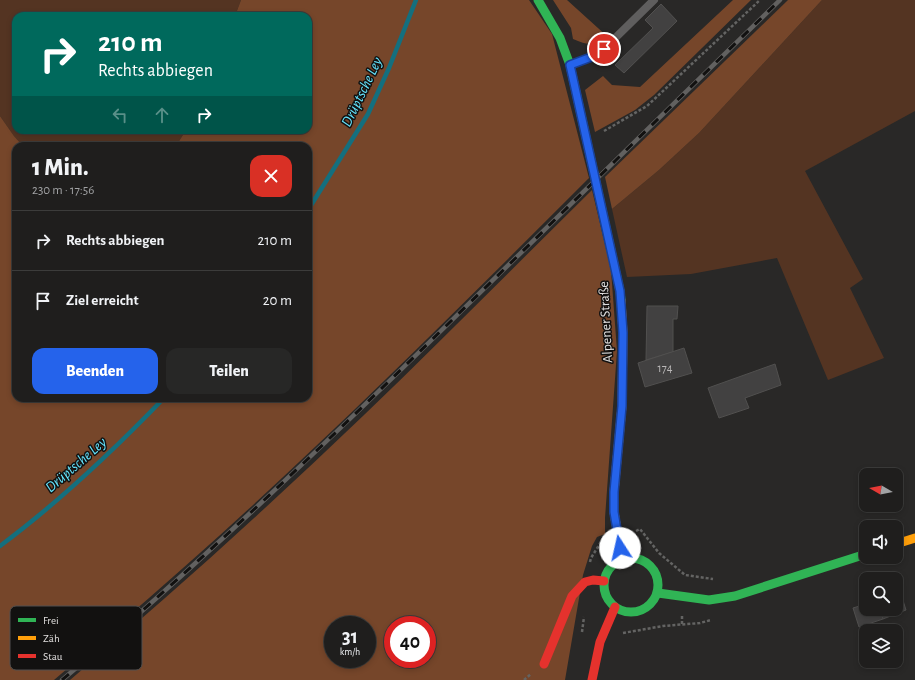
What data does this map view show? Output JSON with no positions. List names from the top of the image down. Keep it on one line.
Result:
{"streets":{"street":["Alpener Straße"]},"water":["Drüptsche Ley"],"house_numbers":["174"],"legend":["Frei","Zäh","Stau"],"north":"left","page":{"turn":["210 m","Rechts abbiegen"],"heading":["1 Min.","230 m · 17:56"],"list":[{"name":"Rechts abbiegen","value":"210 m"},{"name":"Ziel erreicht","value":"20 m"}],"buttons":["Beenden","Teilen"],"speed":"31 km/h","limit":"40"}}
